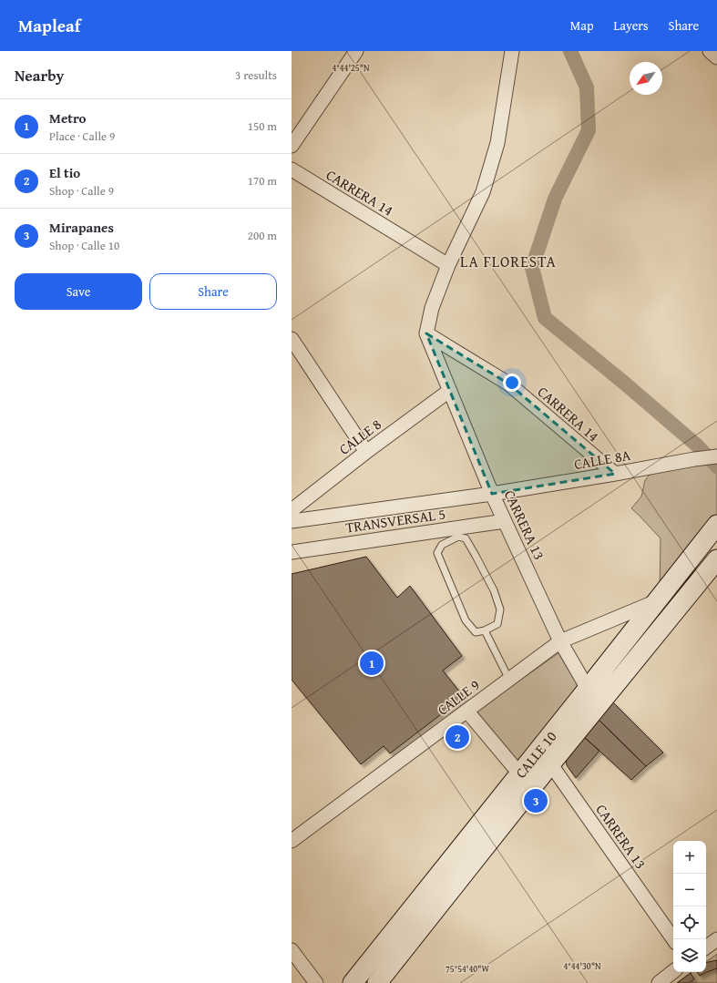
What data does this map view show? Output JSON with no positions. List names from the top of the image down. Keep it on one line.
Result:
{"streets":{"main road":["CALLE 10"],"street":["CARRERA 14","CALLE 8","CALLE 8A","TRANSVERSAL 5","CARRERA 13","CALLE 9"]},"crossings":[["CARRERA 14","CALLE 8A"],["CARRERA 14","CARRERA 13"],["CALLE 8","CARRERA 13"],["CALLE 8A","TRANSVERSAL 5"],["CALLE 8A","CARRERA 13"],["TRANSVERSAL 5","CARRERA 13"],["CARRERA 13","CALLE 9"],["CARRERA 13","CALLE 10"],["CALLE 9","CALLE 10"]],"districts":["LA FLORESTA"],"north":"bottom left","page":{"header":"Mapleaf","nav":["Map","Layers","Share"],"heading":["Nearby","3 results"],"list":[{"mark":"1","name":"Metro","note":"Place · Calle 9","value":"150 m"},{"mark":"2","name":"El tio","note":"Shop · Calle 9","value":"170 m"},{"mark":"3","name":"Mirapanes","note":"Shop · Calle 10","value":"200 m"}],"buttons":["Save","Share"],"pins":["1","2","3"],"map_buttons":["+","−"]},"coordinates":["4°44'25\"N","4°44'30\"N","75°54'40\"W"]}
